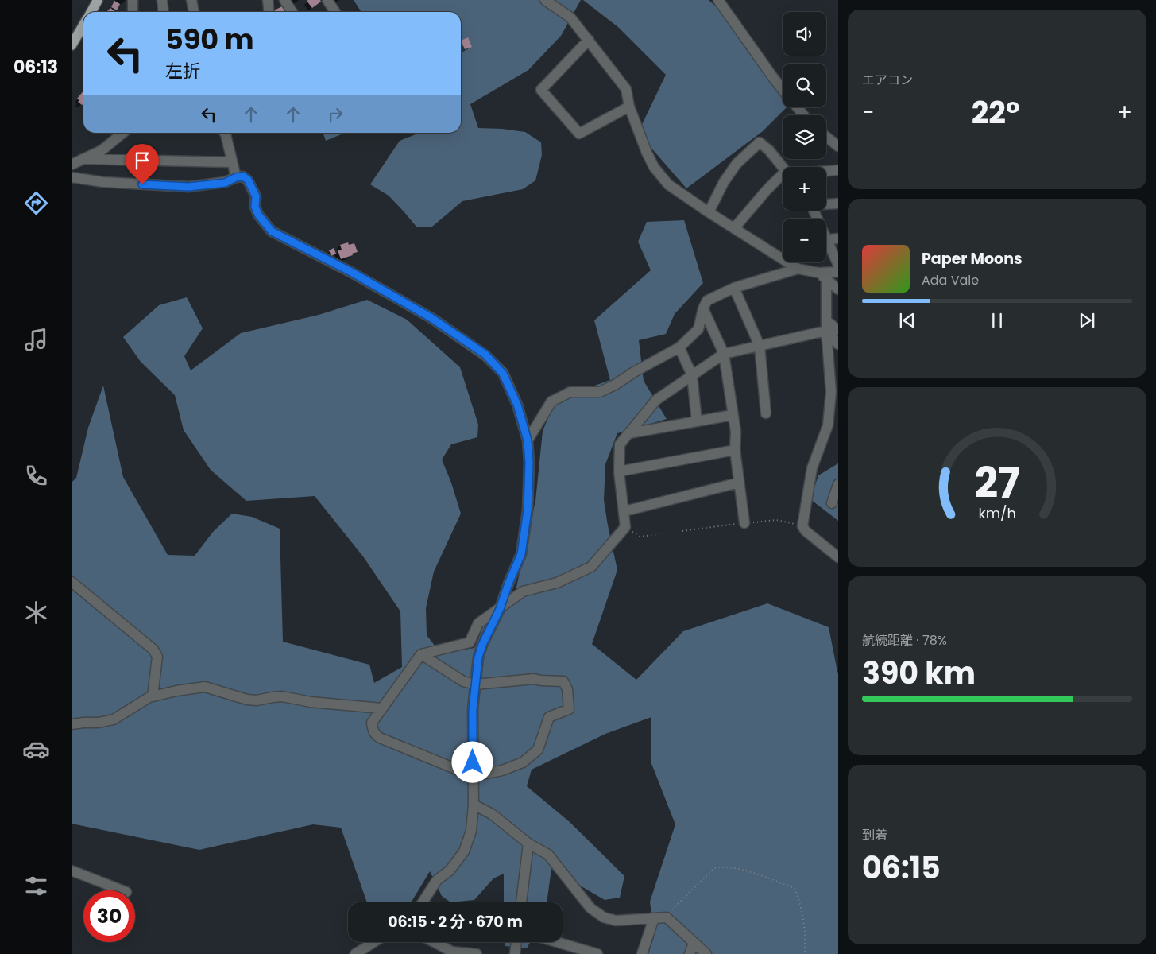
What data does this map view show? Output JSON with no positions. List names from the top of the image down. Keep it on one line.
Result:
{"page":{"tabs":"06:13","tile":["エアコン",["航続距離 · 78%","390 km"],["到着","06:15"]],"map_buttons":["+","−"],"turn":["590 m","左折"],"heat":["−","22°","+"],"song":["Paper Moons","Ada Vale"],"limit":"30","trip":"06:15 · 2 分 · 670 m","gauge":["27","km/h"]}}
